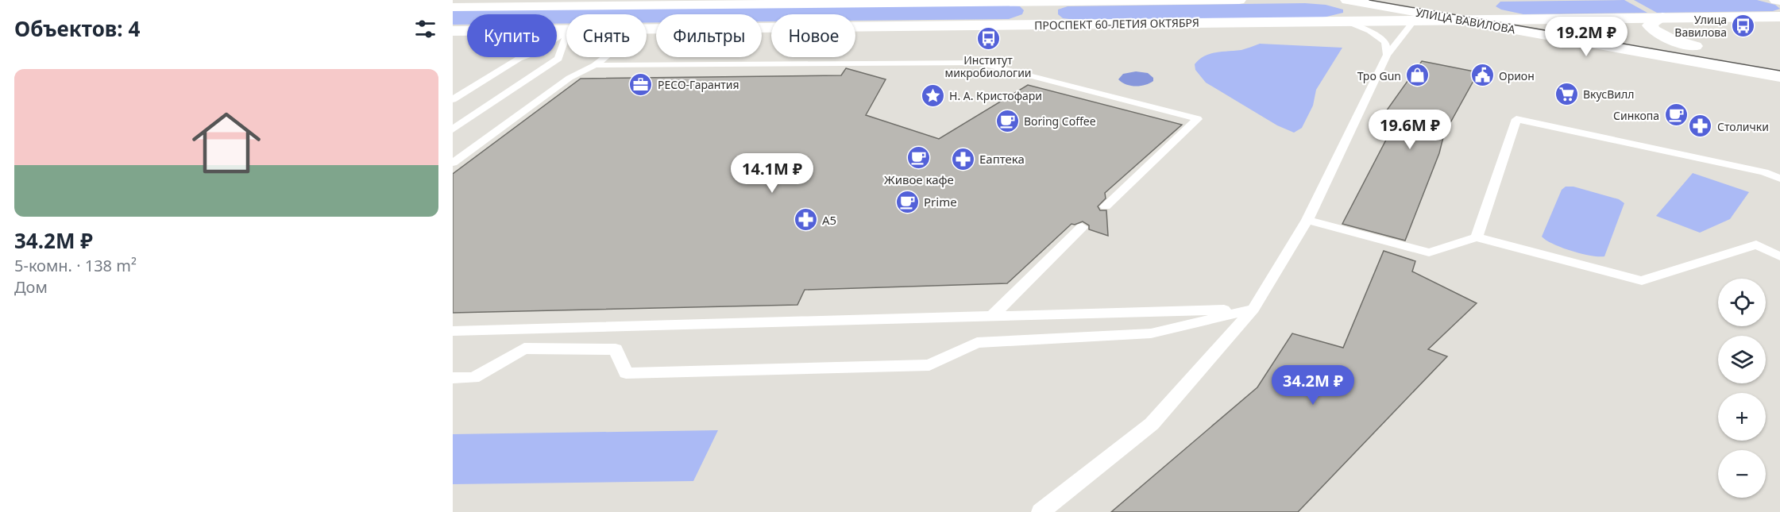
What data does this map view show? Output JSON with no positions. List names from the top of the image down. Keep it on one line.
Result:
{"streets":{"main road":["УЛИЦА ВАВИЛОВА","ПРОСПЕКТ 60-ЛЕТИЯ ОКТЯБРЯ"]},"crossings":[["УЛИЦА ВАВИЛОВА","ПРОСПЕКТ 60-ЛЕТИЯ ОКТЯБРЯ"]],"places":{"bus stop":["Улица Вавилова","Институт микробиологии"],"shop":["Tpo Gun"],"public building":["Орион"],"office":["РЕСО-Гарантия"],"supermarket":["ВкусВилл"],"place":["Н. А. Кристофари"],"cafe":["Синкопа","Boring Coffee","Живое кафе","Prime"],"pharmacy":["Столички","Еаптека","А5"]},"page":{"heading":"Объектов: 4","chip":["Купить","Снять","Фильтры","Новое"],"price":["19.2M ₽","19.6M ₽","14.1M ₽","34.2M ₽"],"list":[{"name":"34.2M ₽","note":"5-комн. · 138 m² · Дом"}],"map_buttons":["+","−"]}}
